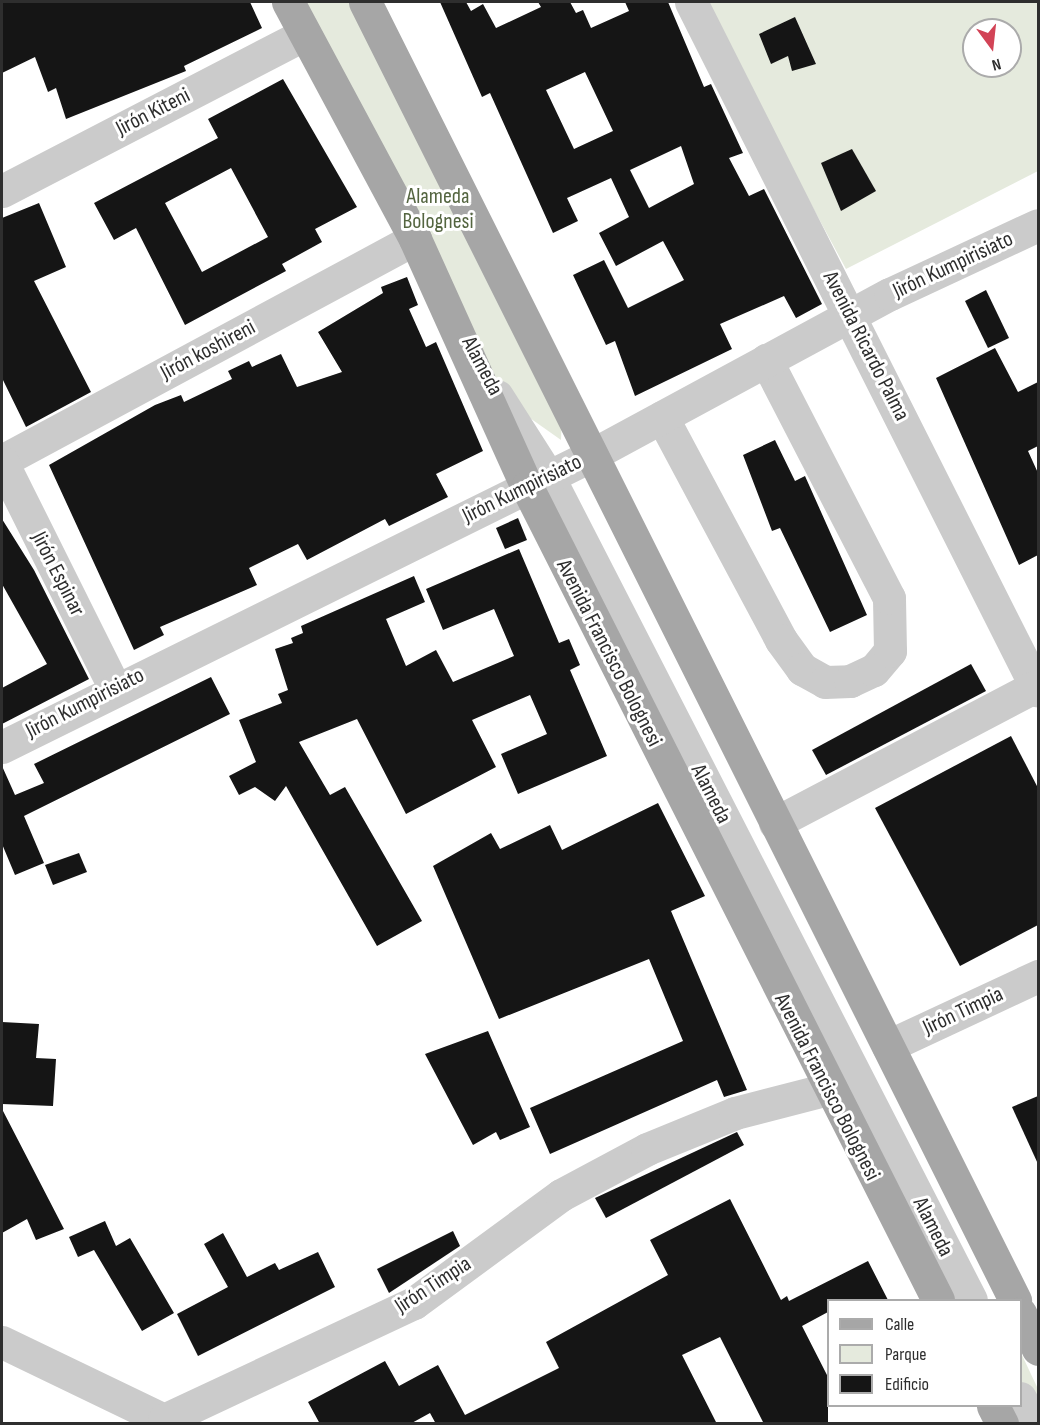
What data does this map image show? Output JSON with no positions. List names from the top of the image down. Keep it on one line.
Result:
{"streets":{"main road":["Avenida Francisco Bolognesi"],"street":["Jirón Kiteni","Jirón Kumpirisiato","Avenida Ricardo Palma","Jirón koshireni","Alameda","Jirón Espinar","Jirón Timpia"]},"crossings":[["Jirón Kiteni","Avenida Francisco Bolognesi"],["Jirón Kumpirisiato","Avenida Ricardo Palma"],["Jirón Kumpirisiato","Alameda"],["Jirón Kumpirisiato","Jirón Espinar"],["Jirón Kumpirisiato","Avenida Francisco Bolognesi"],["Jirón koshireni","Jirón Espinar"],["Jirón koshireni","Avenida Francisco Bolognesi"],["Alameda","Avenida Francisco Bolognesi"],["Avenida Francisco Bolognesi","Jirón Timpia"]],"parks":["Alameda Bolognesi"],"legend":["Calle","Parque","Edificio"],"north":"bottom"}
